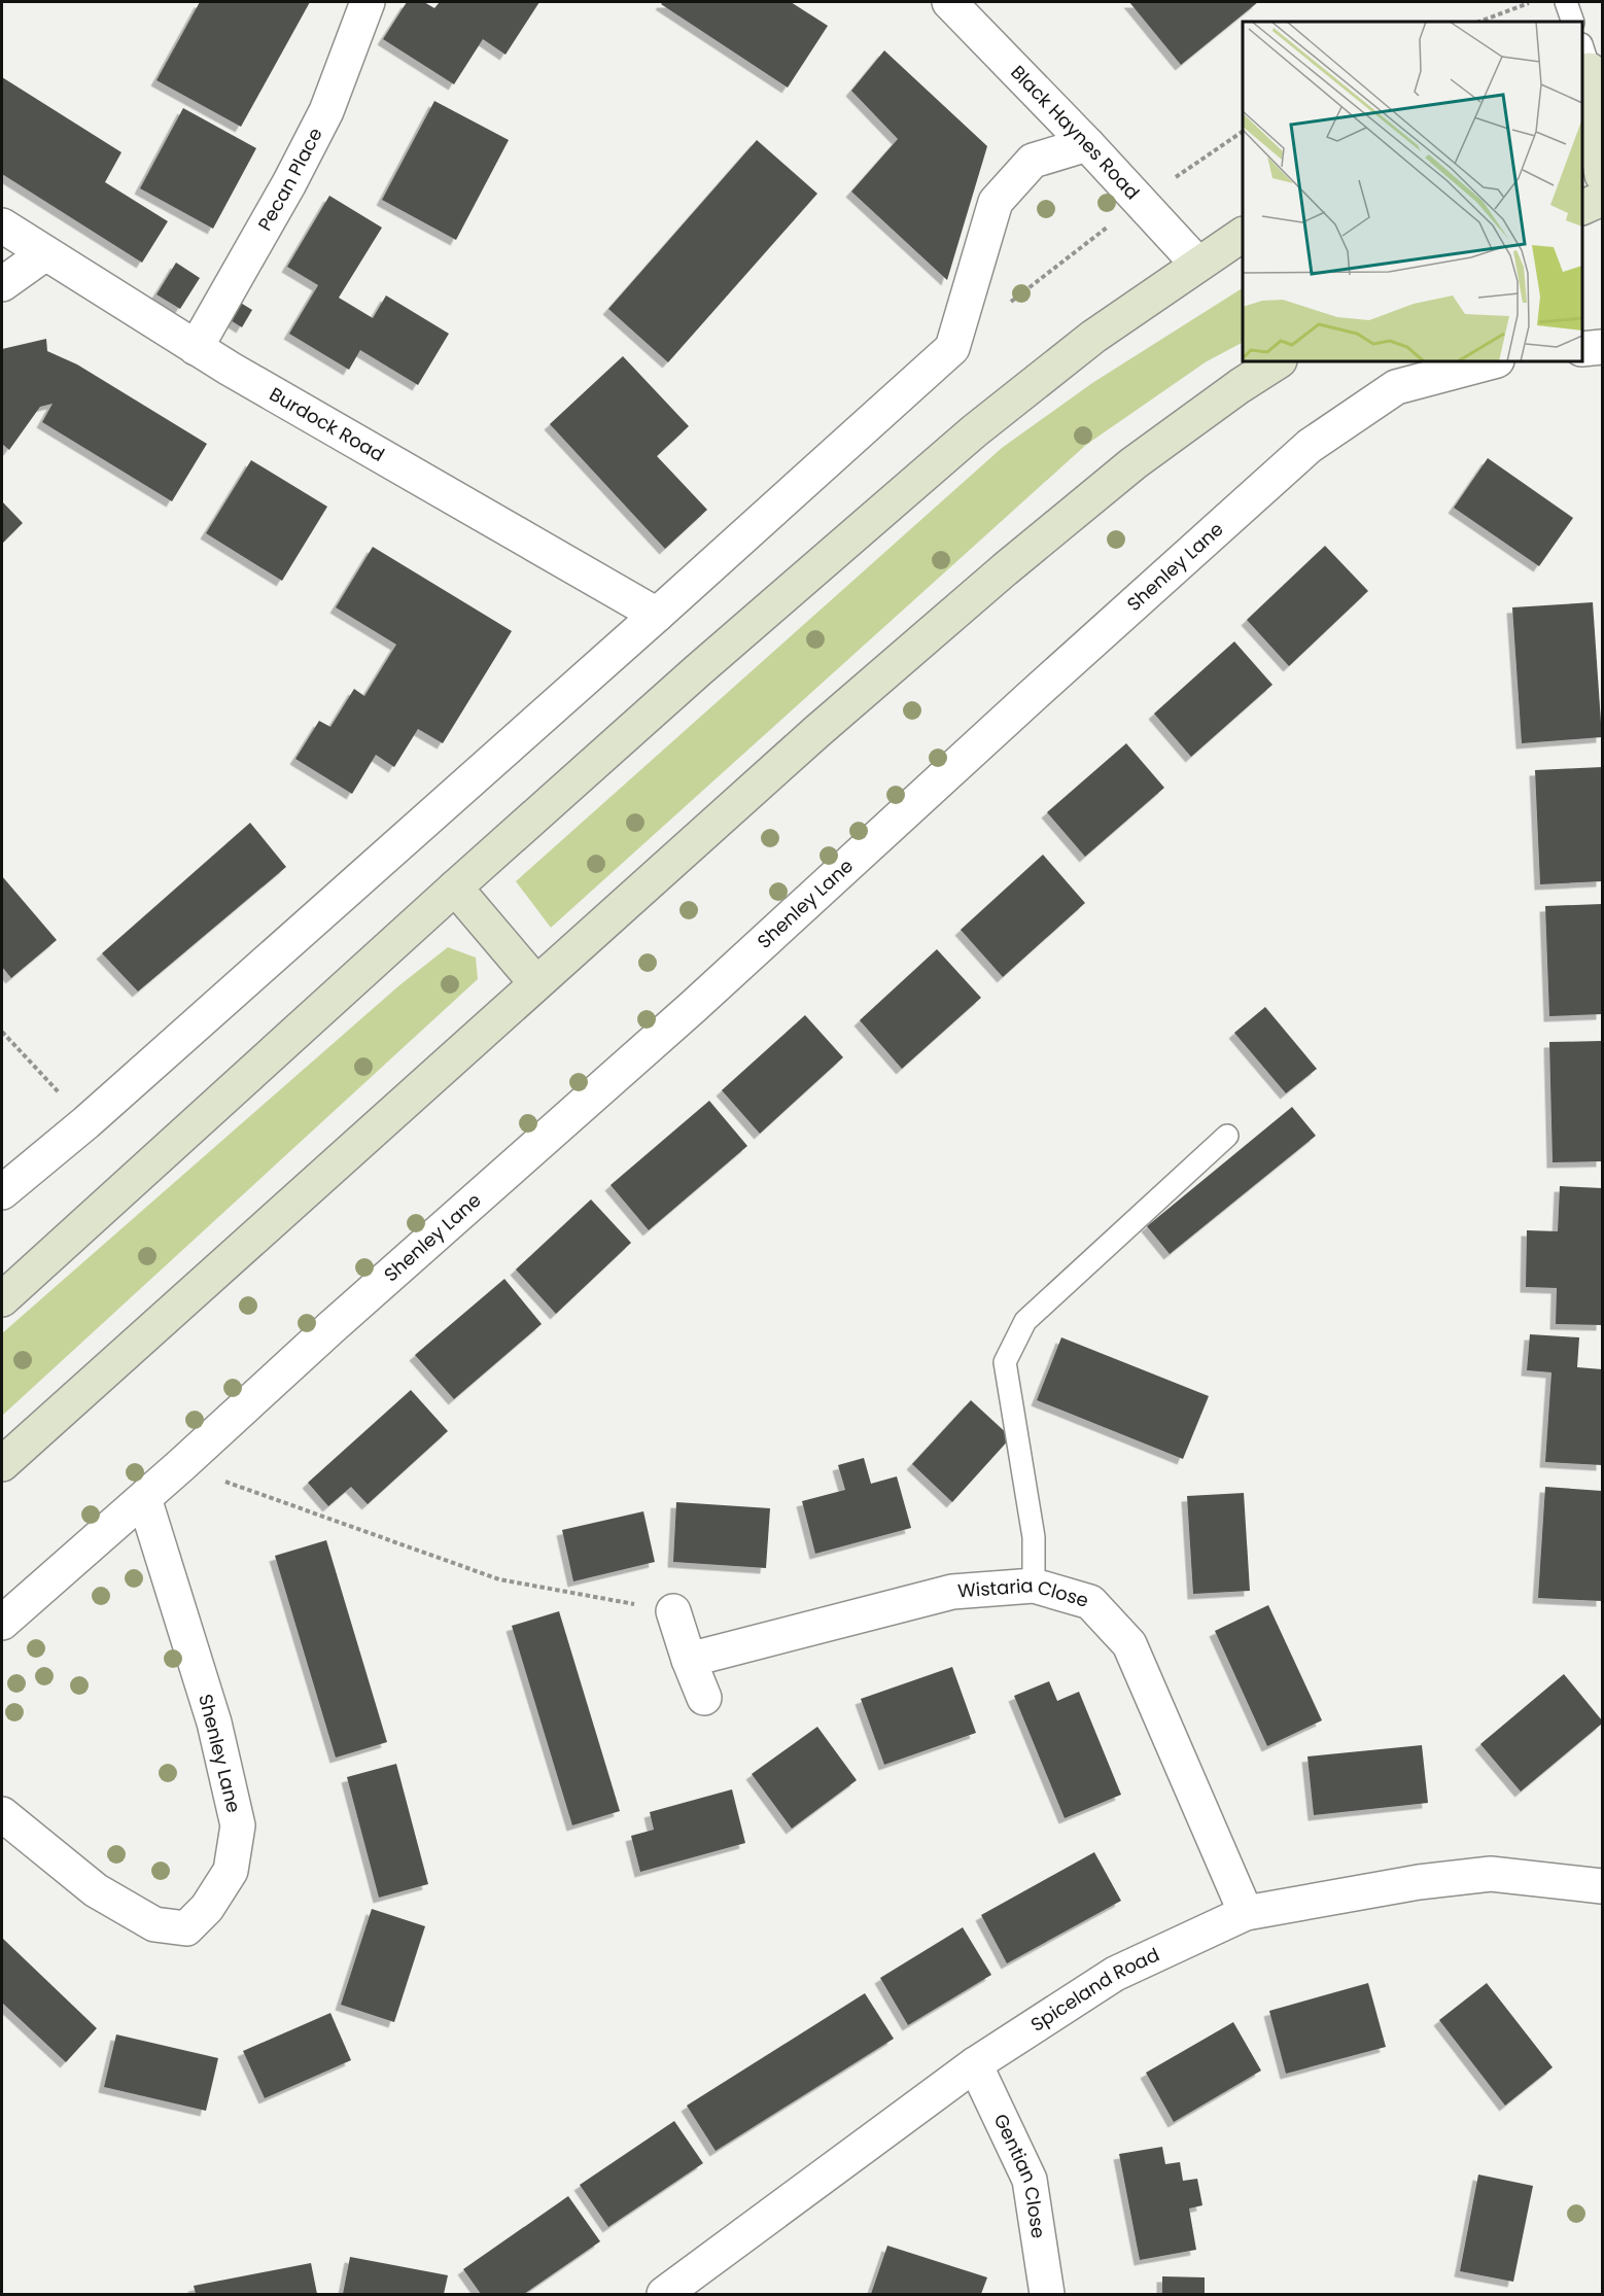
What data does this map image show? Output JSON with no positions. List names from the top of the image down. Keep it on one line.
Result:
{"streets":{"street":["Black Haynes Road","Pecan Place","Burdock Road","Shenley Lane","Wistaria Close","Spiceland Road","Gentian Close"]},"crossings":[["Pecan Place","Burdock Road"],["Wistaria Close","Spiceland Road"],["Spiceland Road","Gentian Close"]]}
